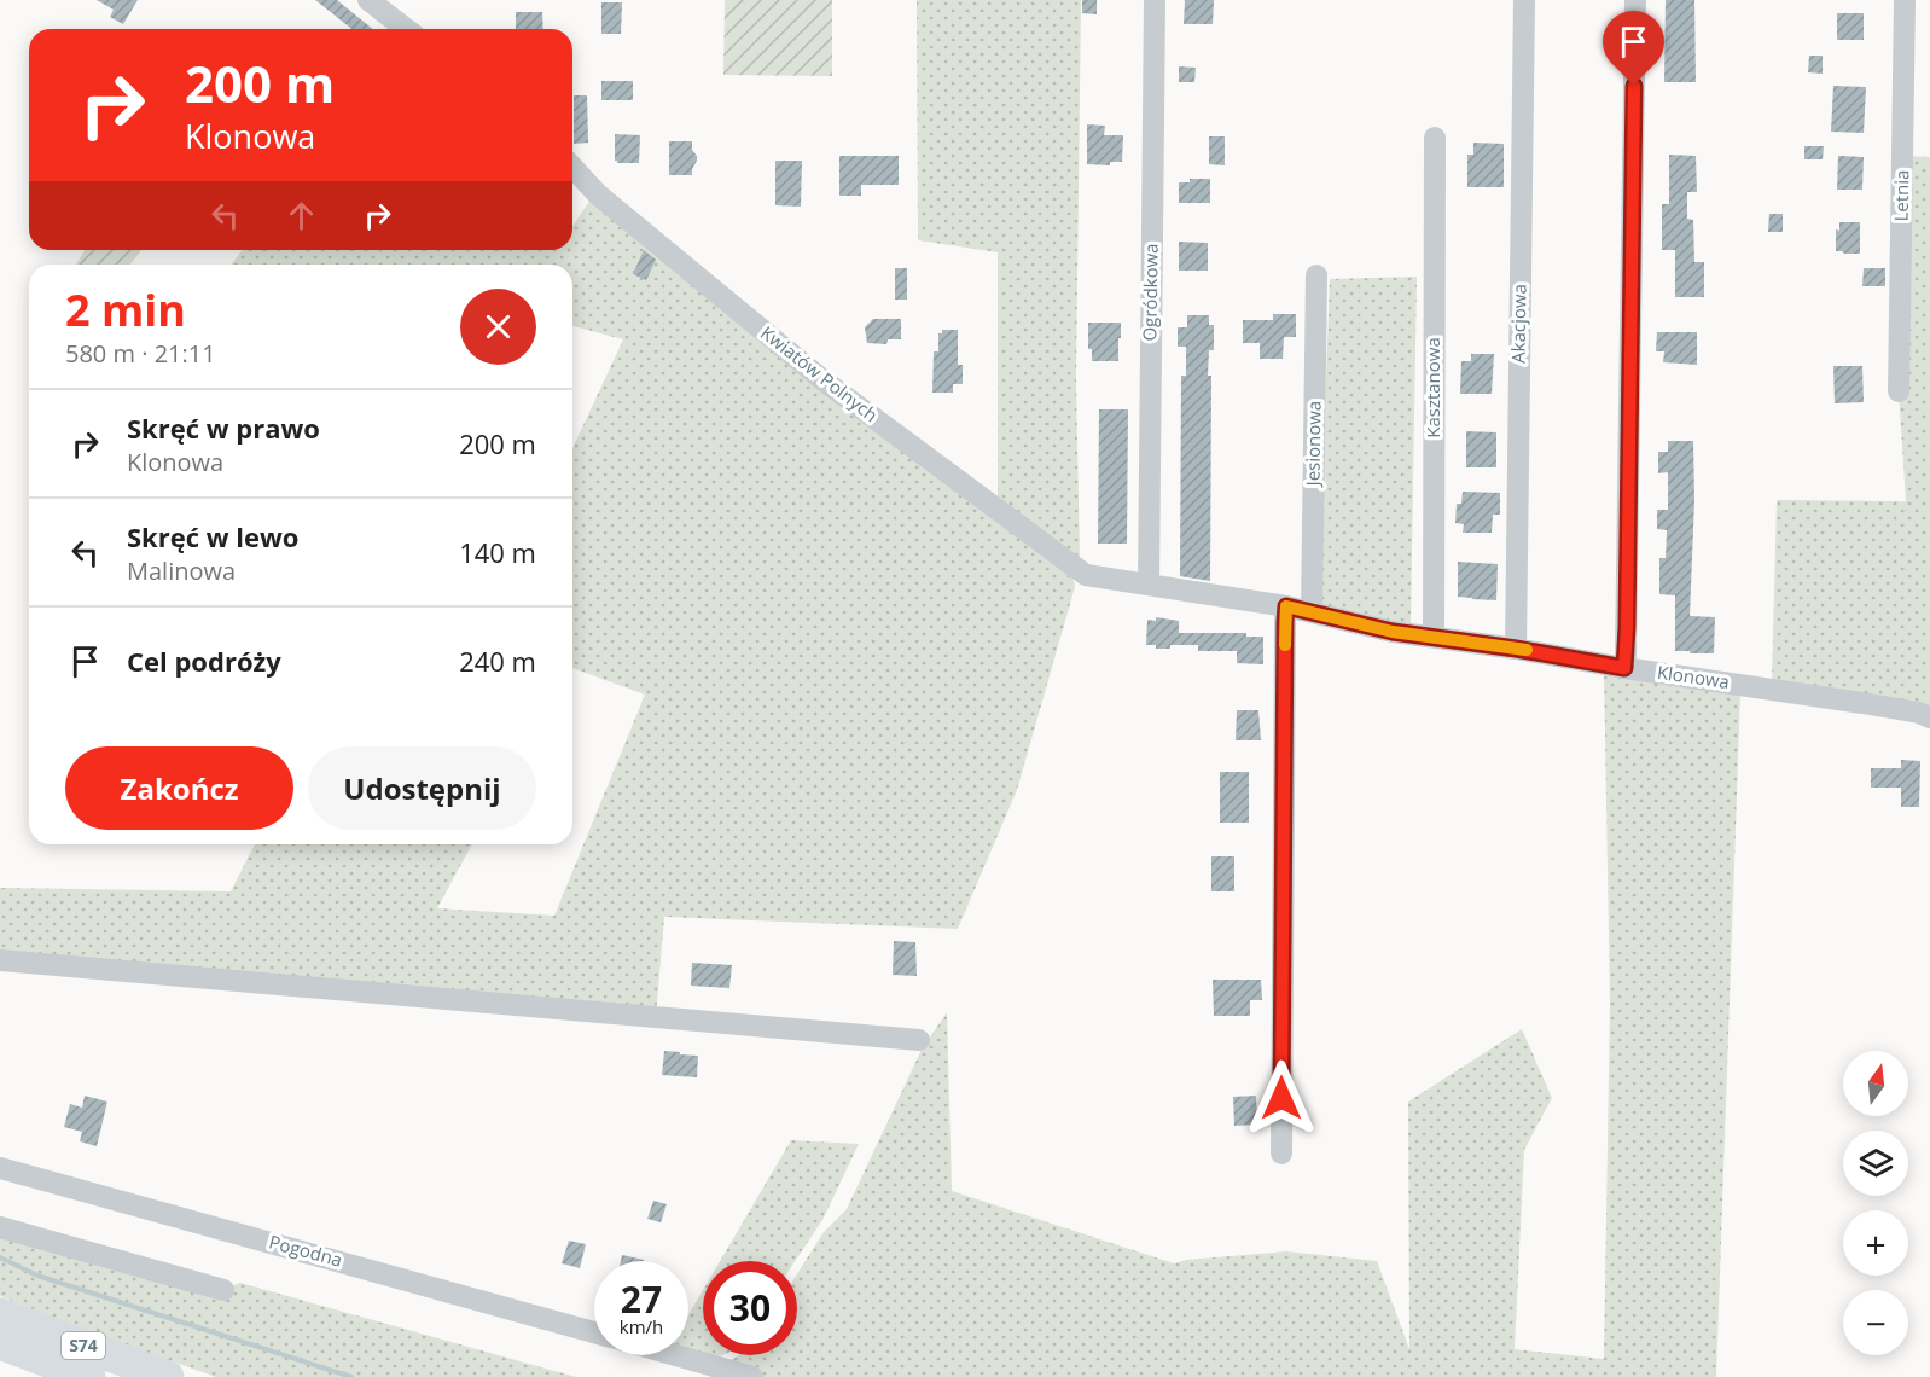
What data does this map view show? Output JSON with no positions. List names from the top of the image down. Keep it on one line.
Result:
{"streets":{"highway":["S74"],"street":["Letnia","Ogródkowa","Akacjowa","Kwiatów Polnych","Kasztanowa","Jesionowa","Klonowa","Pogodna"]},"crossings":[["Ogródkowa","Klonowa"],["Akacjowa","Klonowa"],["Kwiatów Polnych","Klonowa"],["Kasztanowa","Klonowa"],["Jesionowa","Klonowa"]],"north":"top","page":{"turn":["200 m","Klonowa"],"heading":["2 min","580 m · 21:11"],"list":[{"name":"Skręć w prawo","note":"Klonowa","value":"200 m"},{"name":"Skręć w lewo","note":"Malinowa","value":"140 m"},{"name":"Cel podróży","value":"240 m"}],"buttons":["Zakończ","Udostępnij"],"map_buttons":["+","−"],"speed":"27 km/h","limit":"30"}}
